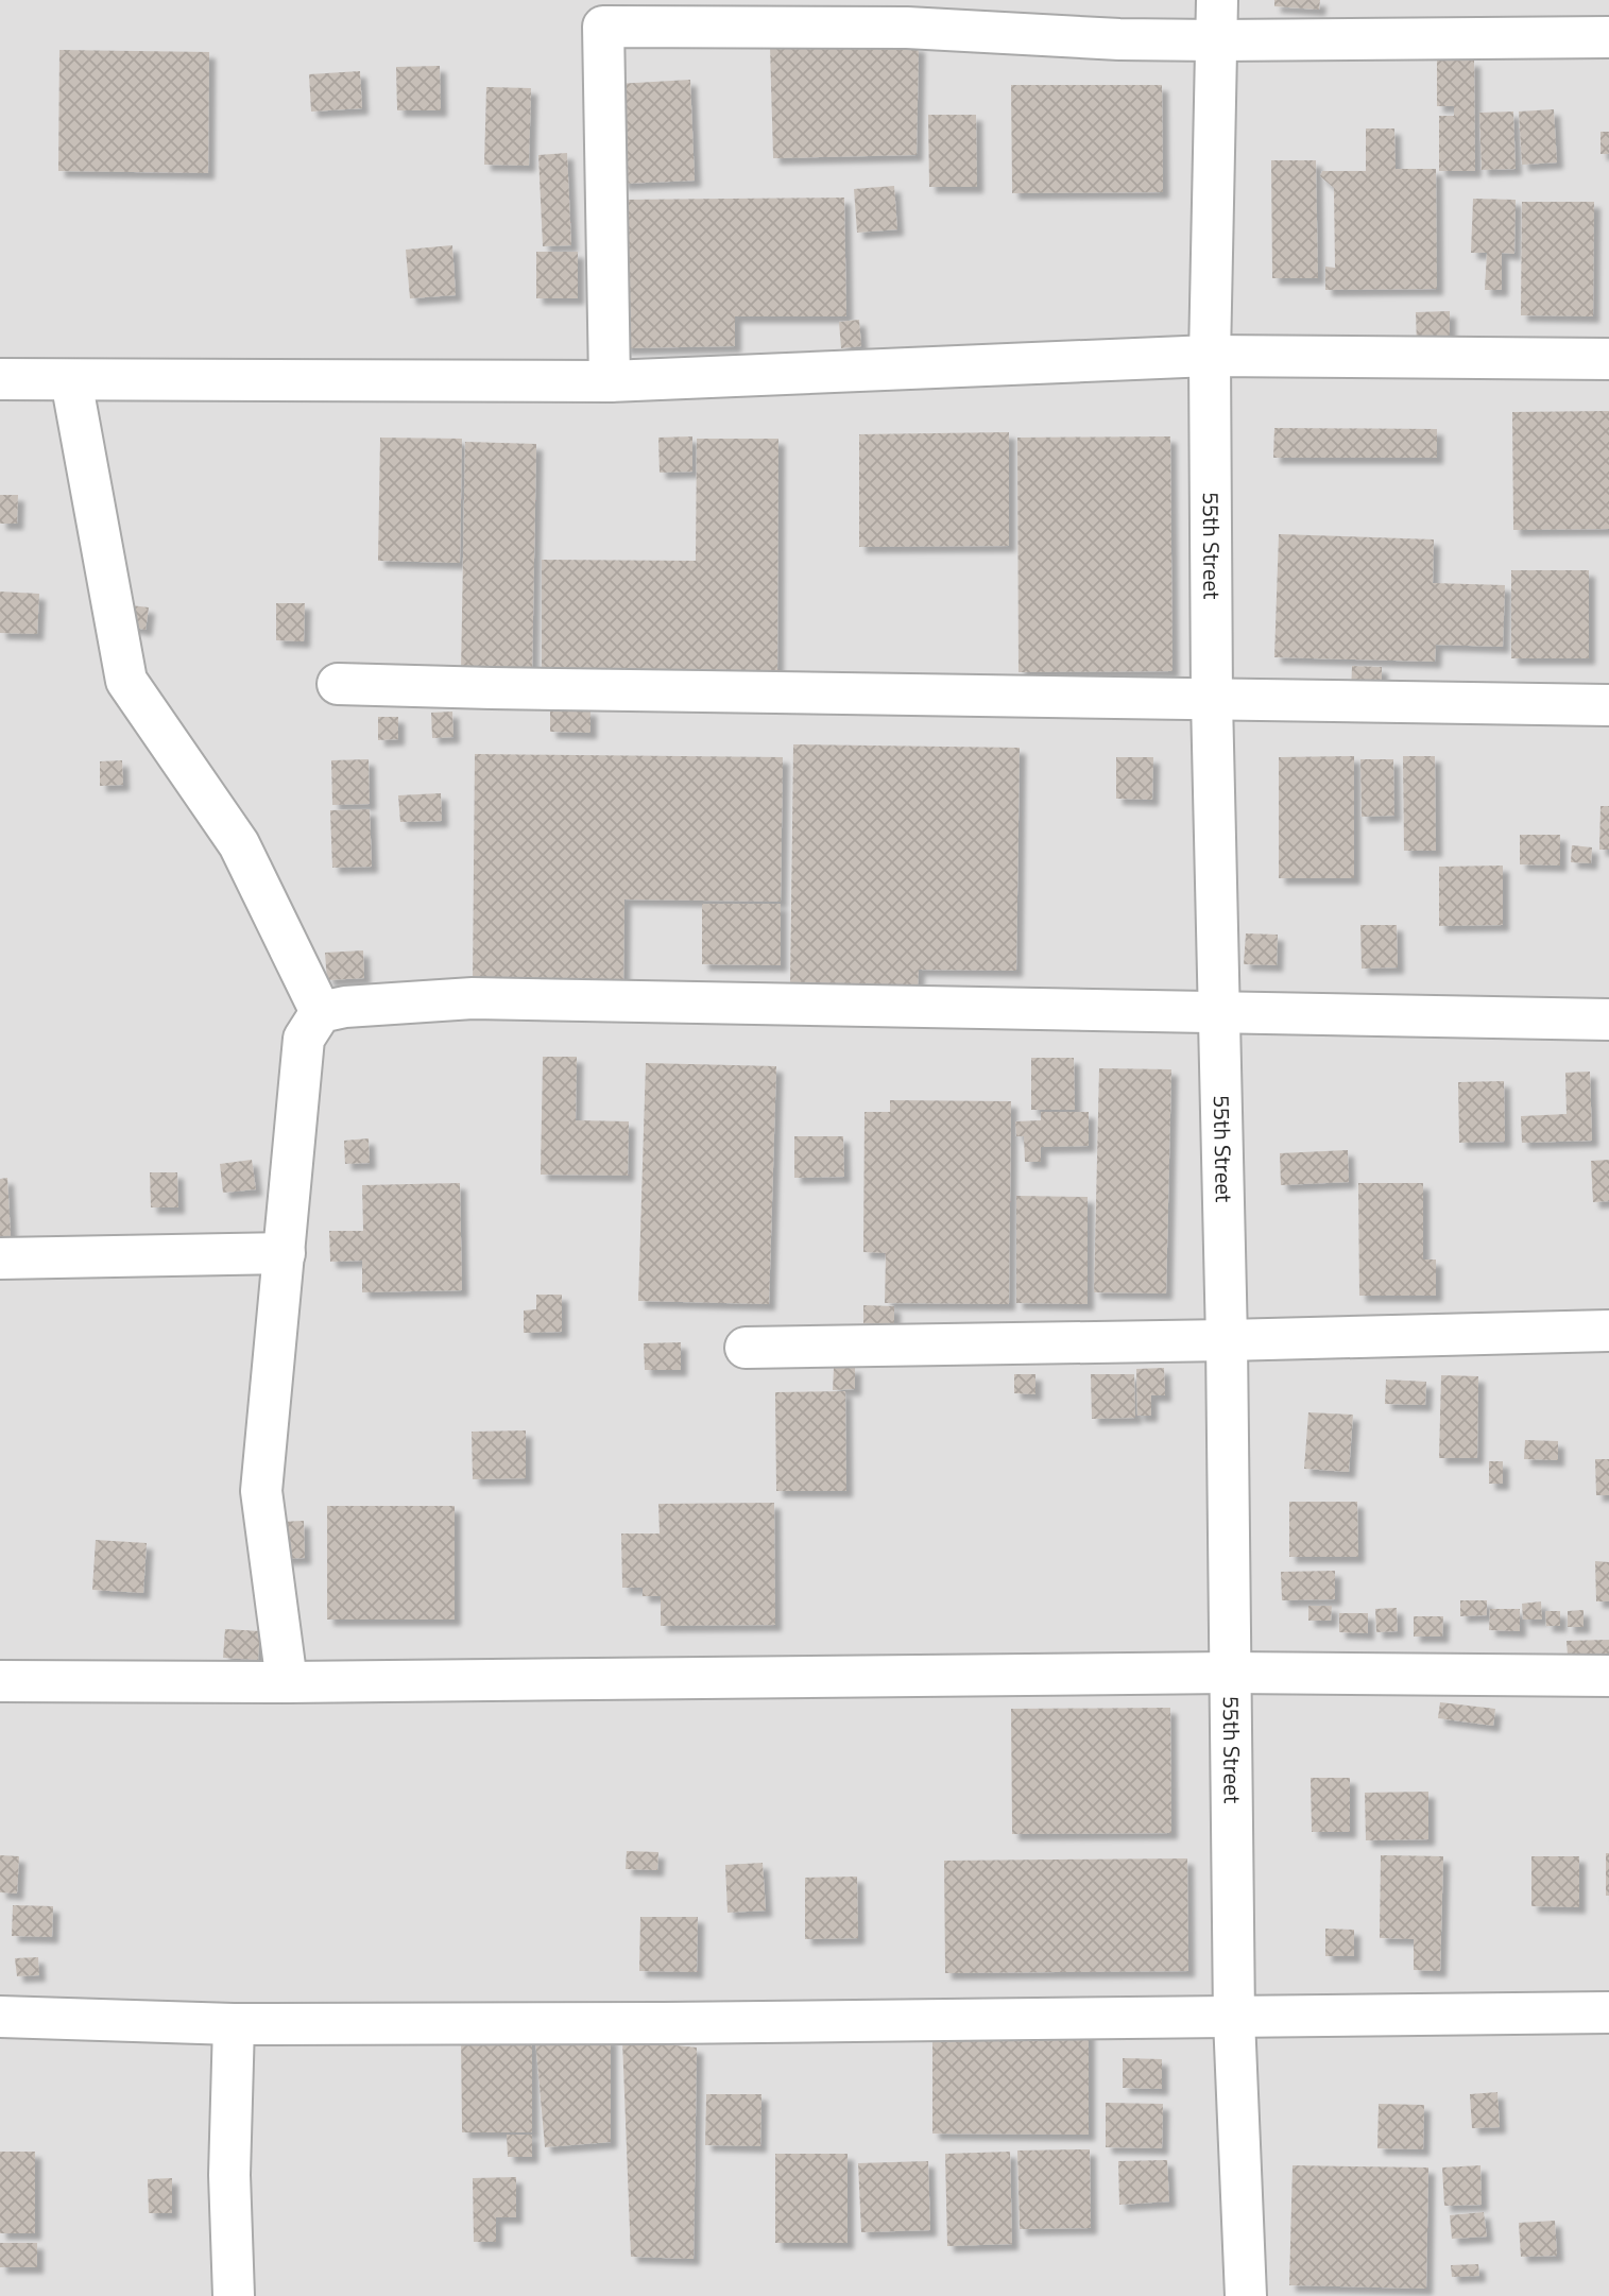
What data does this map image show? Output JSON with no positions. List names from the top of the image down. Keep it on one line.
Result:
{"streets":{"street":["55th Street"]}}
